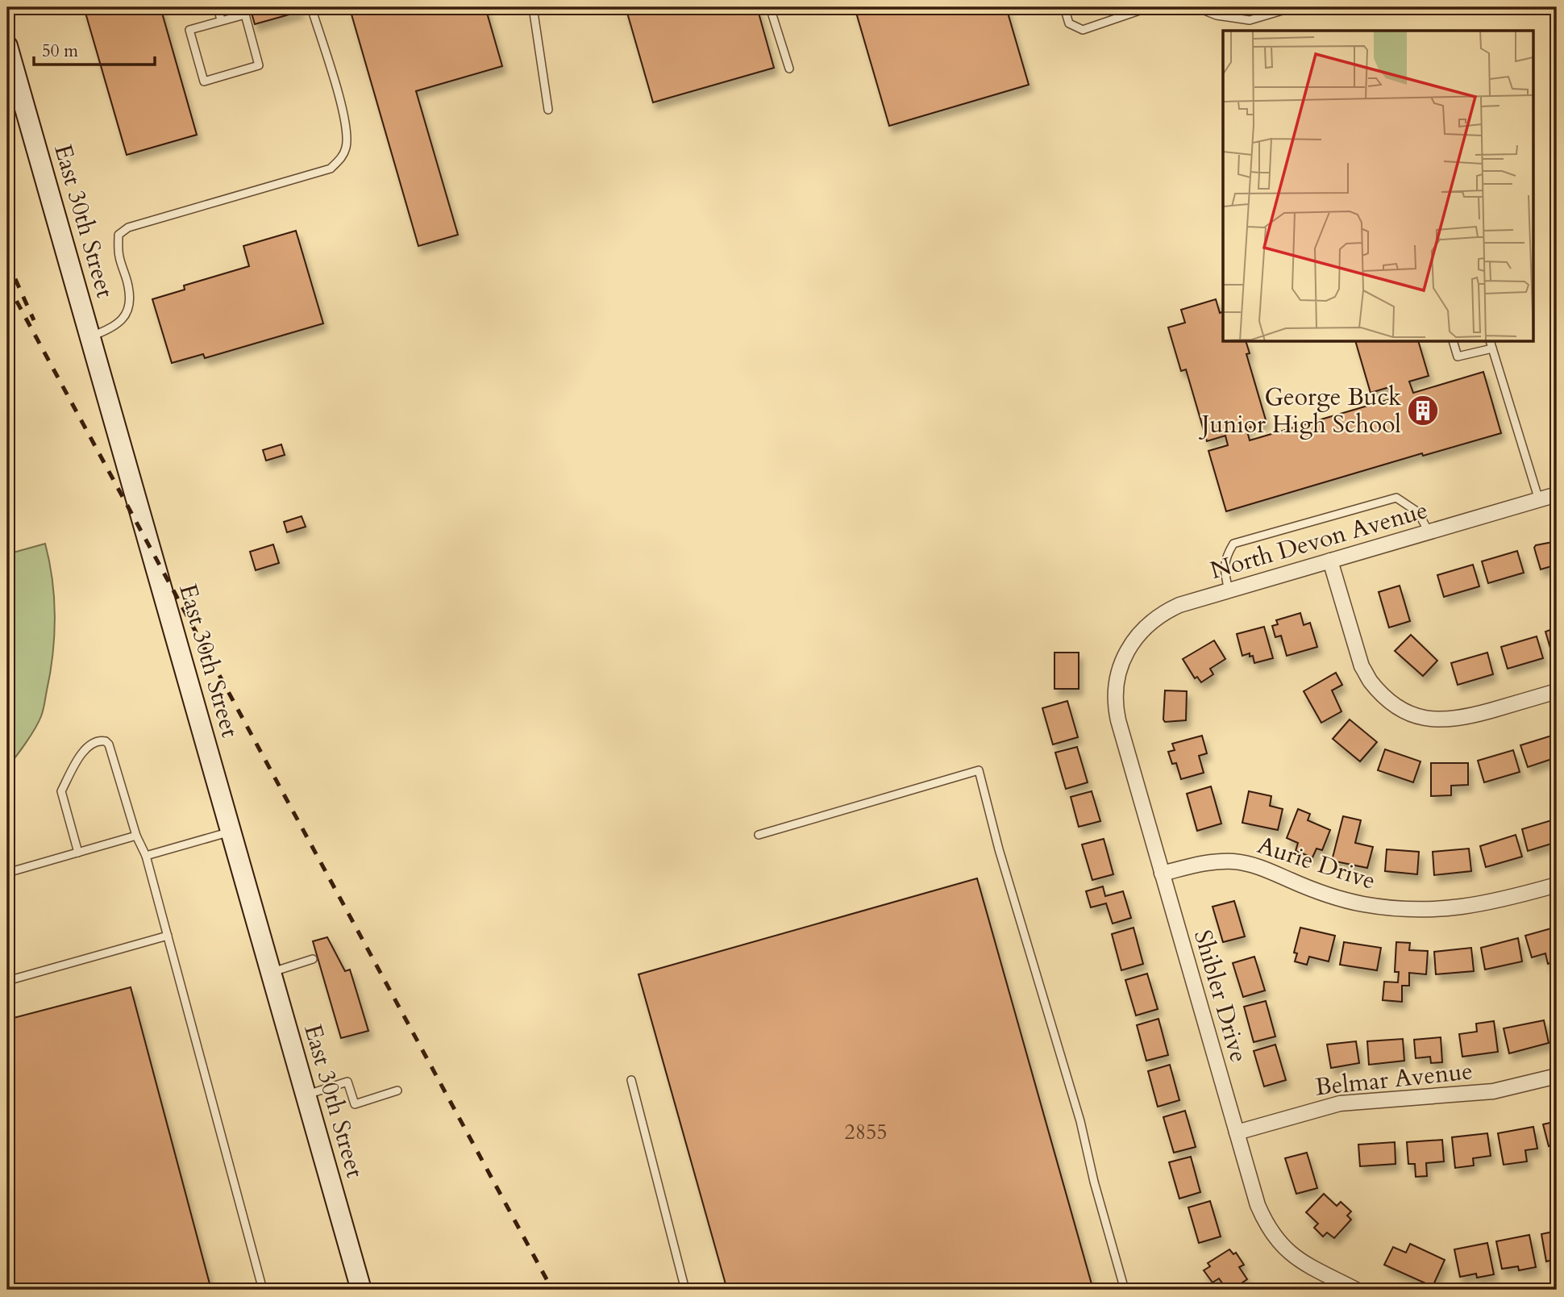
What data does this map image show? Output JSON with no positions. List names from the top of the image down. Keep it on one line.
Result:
{"streets":{"main road":["East 30th Street"],"street":["North Devon Avenue","Aurie Drive","Shibler Drive","Belmar Avenue"]},"crossings":[["North Devon Avenue","Shibler Drive"],["Aurie Drive","Shibler Drive"],["Shibler Drive","Belmar Avenue"]],"places":{"building":["George Buck Junior High School"]},"house_numbers":["2855"],"scale_bar":"50 m"}
